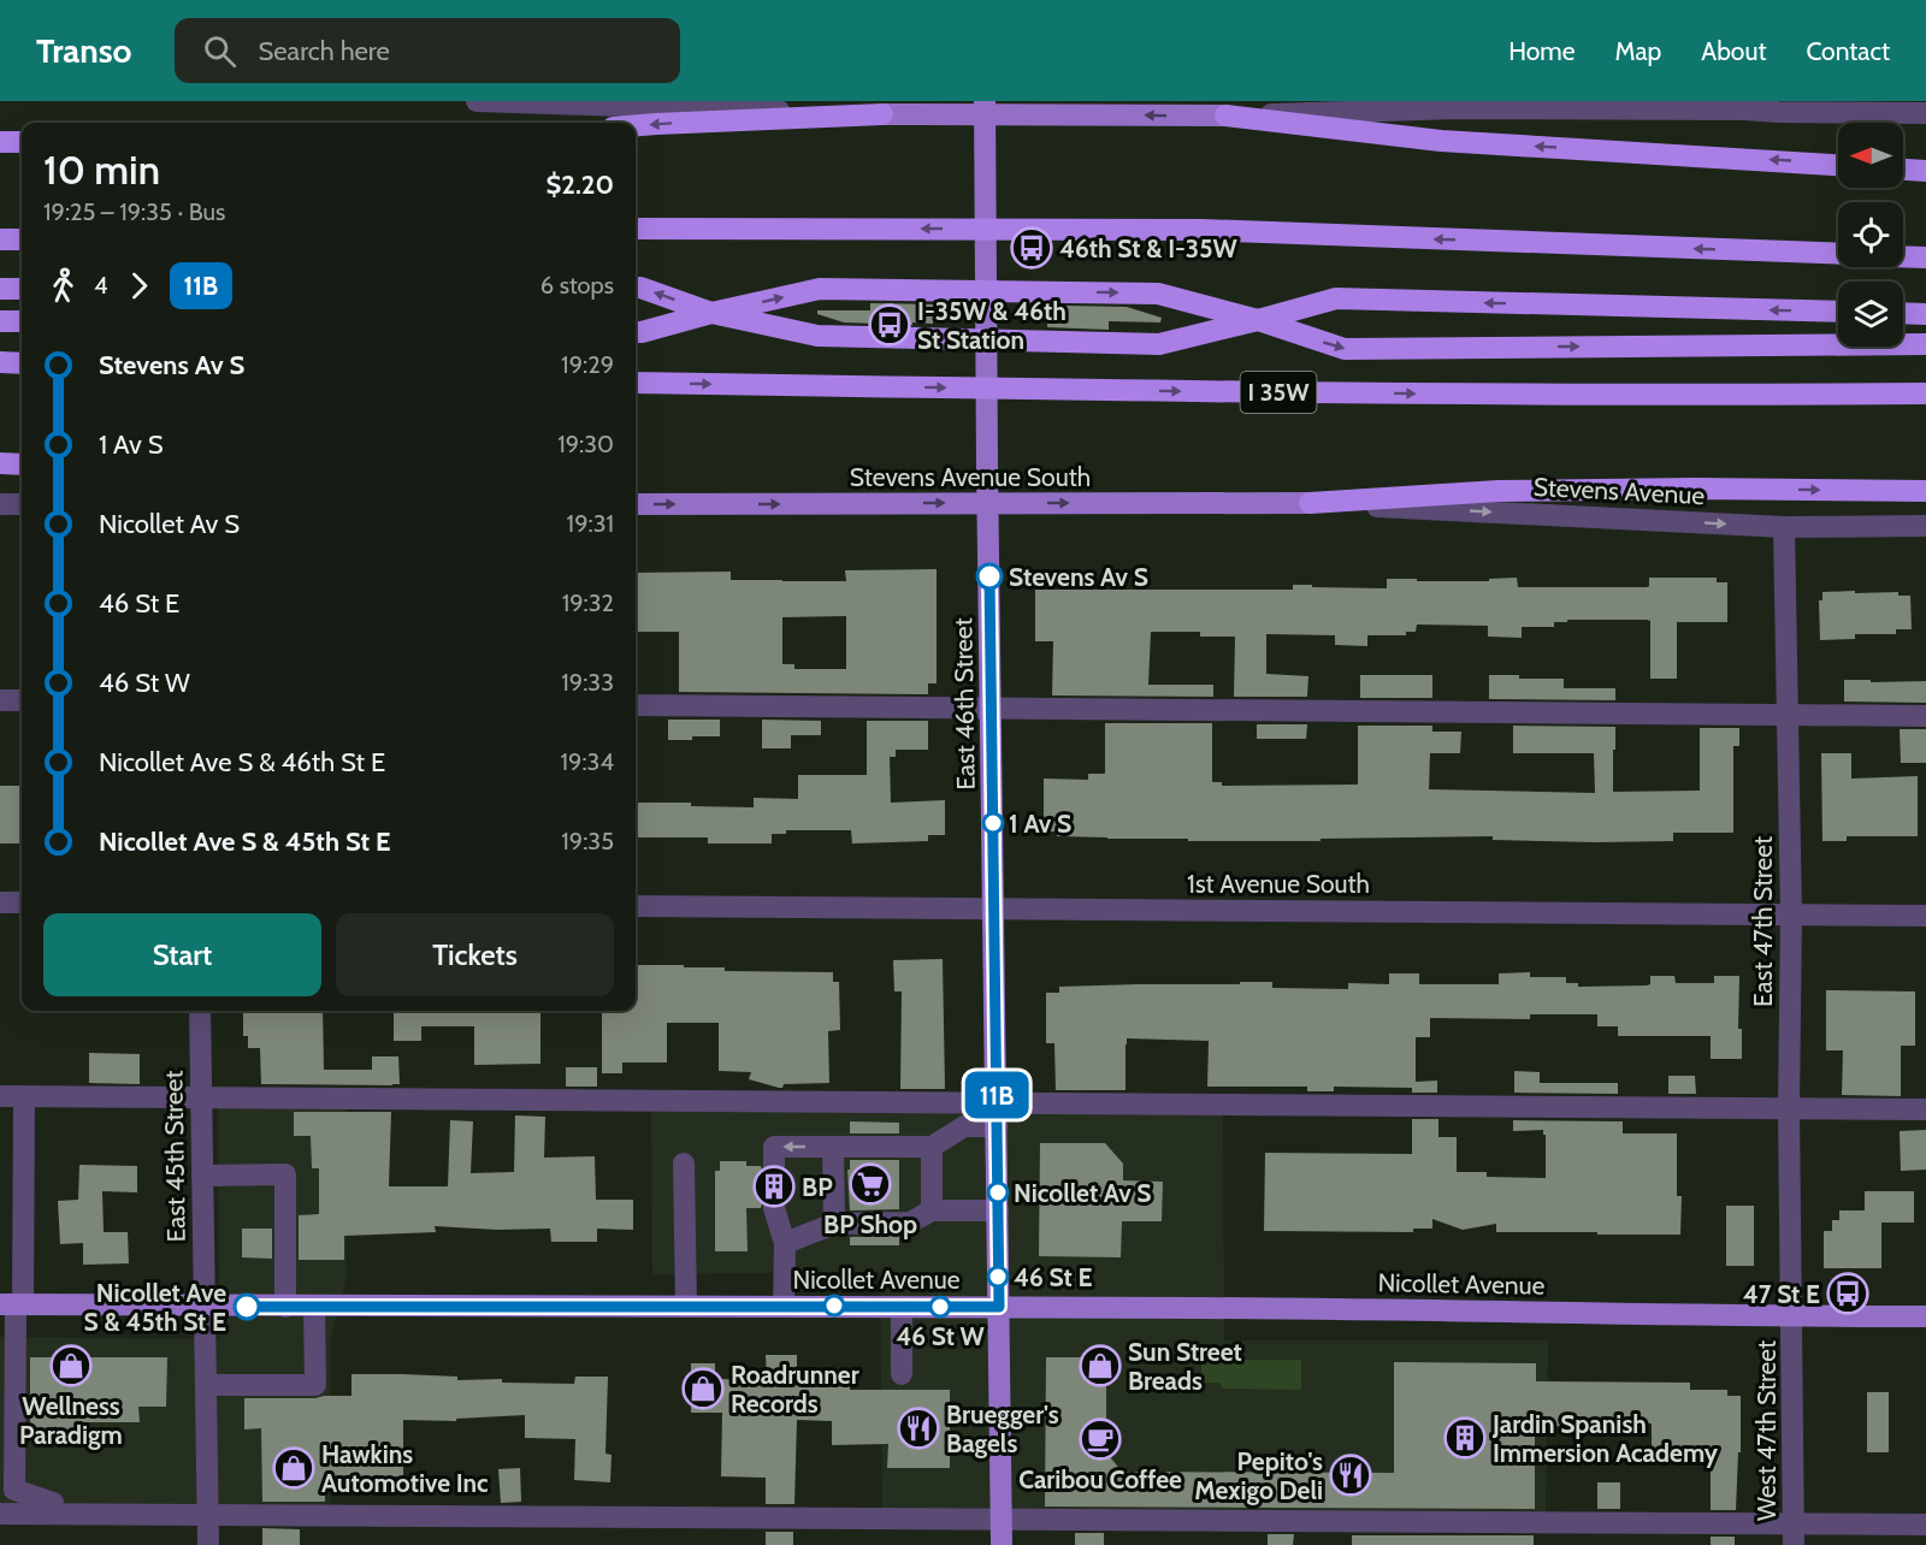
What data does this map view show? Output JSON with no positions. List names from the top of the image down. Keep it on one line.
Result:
{"streets":{"highway":["I 35W"],"main road":["Stevens Avenue South","East 46th Street","Nicollet Avenue"],"street":["Stevens Avenue","1st Avenue South","East 47th Street","East 45th Street","West 47th Street"]},"crossings":[["Stevens Avenue South","Stevens Avenue"],["Stevens Avenue South","East 46th Street"],["Stevens Avenue","East 47th Street"],["East 46th Street","1st Avenue South"],["East 46th Street","Nicollet Avenue"],["1st Avenue South","East 47th Street"],["East 47th Street","Nicollet Avenue"],["East 47th Street","West 47th Street"],["East 45th Street","Nicollet Avenue"],["Nicollet Avenue","West 47th Street"]],"one_way":["Stevens Avenue South"],"places":{"bus stop":["46th St & I-35W","I-35W & 46th St Station","47 St E"],"other":["Stevens Av S","1 Av S","Nicollet Av S","46 St E","Nicollet Ave S & 45th St E","46 St W"],"supermarket":["BP Shop"],"building":["BP","Jardin Spanish Immersion Academy"],"shop":["Wellness Paradigm","Sun Street Breads","Roadrunner Records","Hawkins Automotive Inc"],"restaurant":["Bruegger's Bagels","Pepito's Mexigo Deli"],"cafe":["Caribou Coffee"]},"lines":["bus line 11B"],"north":"left","page":{"header":"Transo","search":"Search here","nav":["Home","Map","About","Contact"],"on_map":"11B","heading":["10 min","19:25 – 19:35 · Bus","$2.20"],"legs":["4","11B","6 stops"],"list":[{"name":"Stevens Av S","value":"19:29"},{"name":"1 Av S","value":"19:30"},{"name":"Nicollet Av S","value":"19:31"},{"name":"46 St E","value":"19:32"},{"name":"46 St W","value":"19:33"},{"name":"Nicollet Ave S & 46th St E","value":"19:34"},{"name":"Nicollet Ave S & 45th St E","value":"19:35"}],"buttons":["Start","Tickets"]}}
